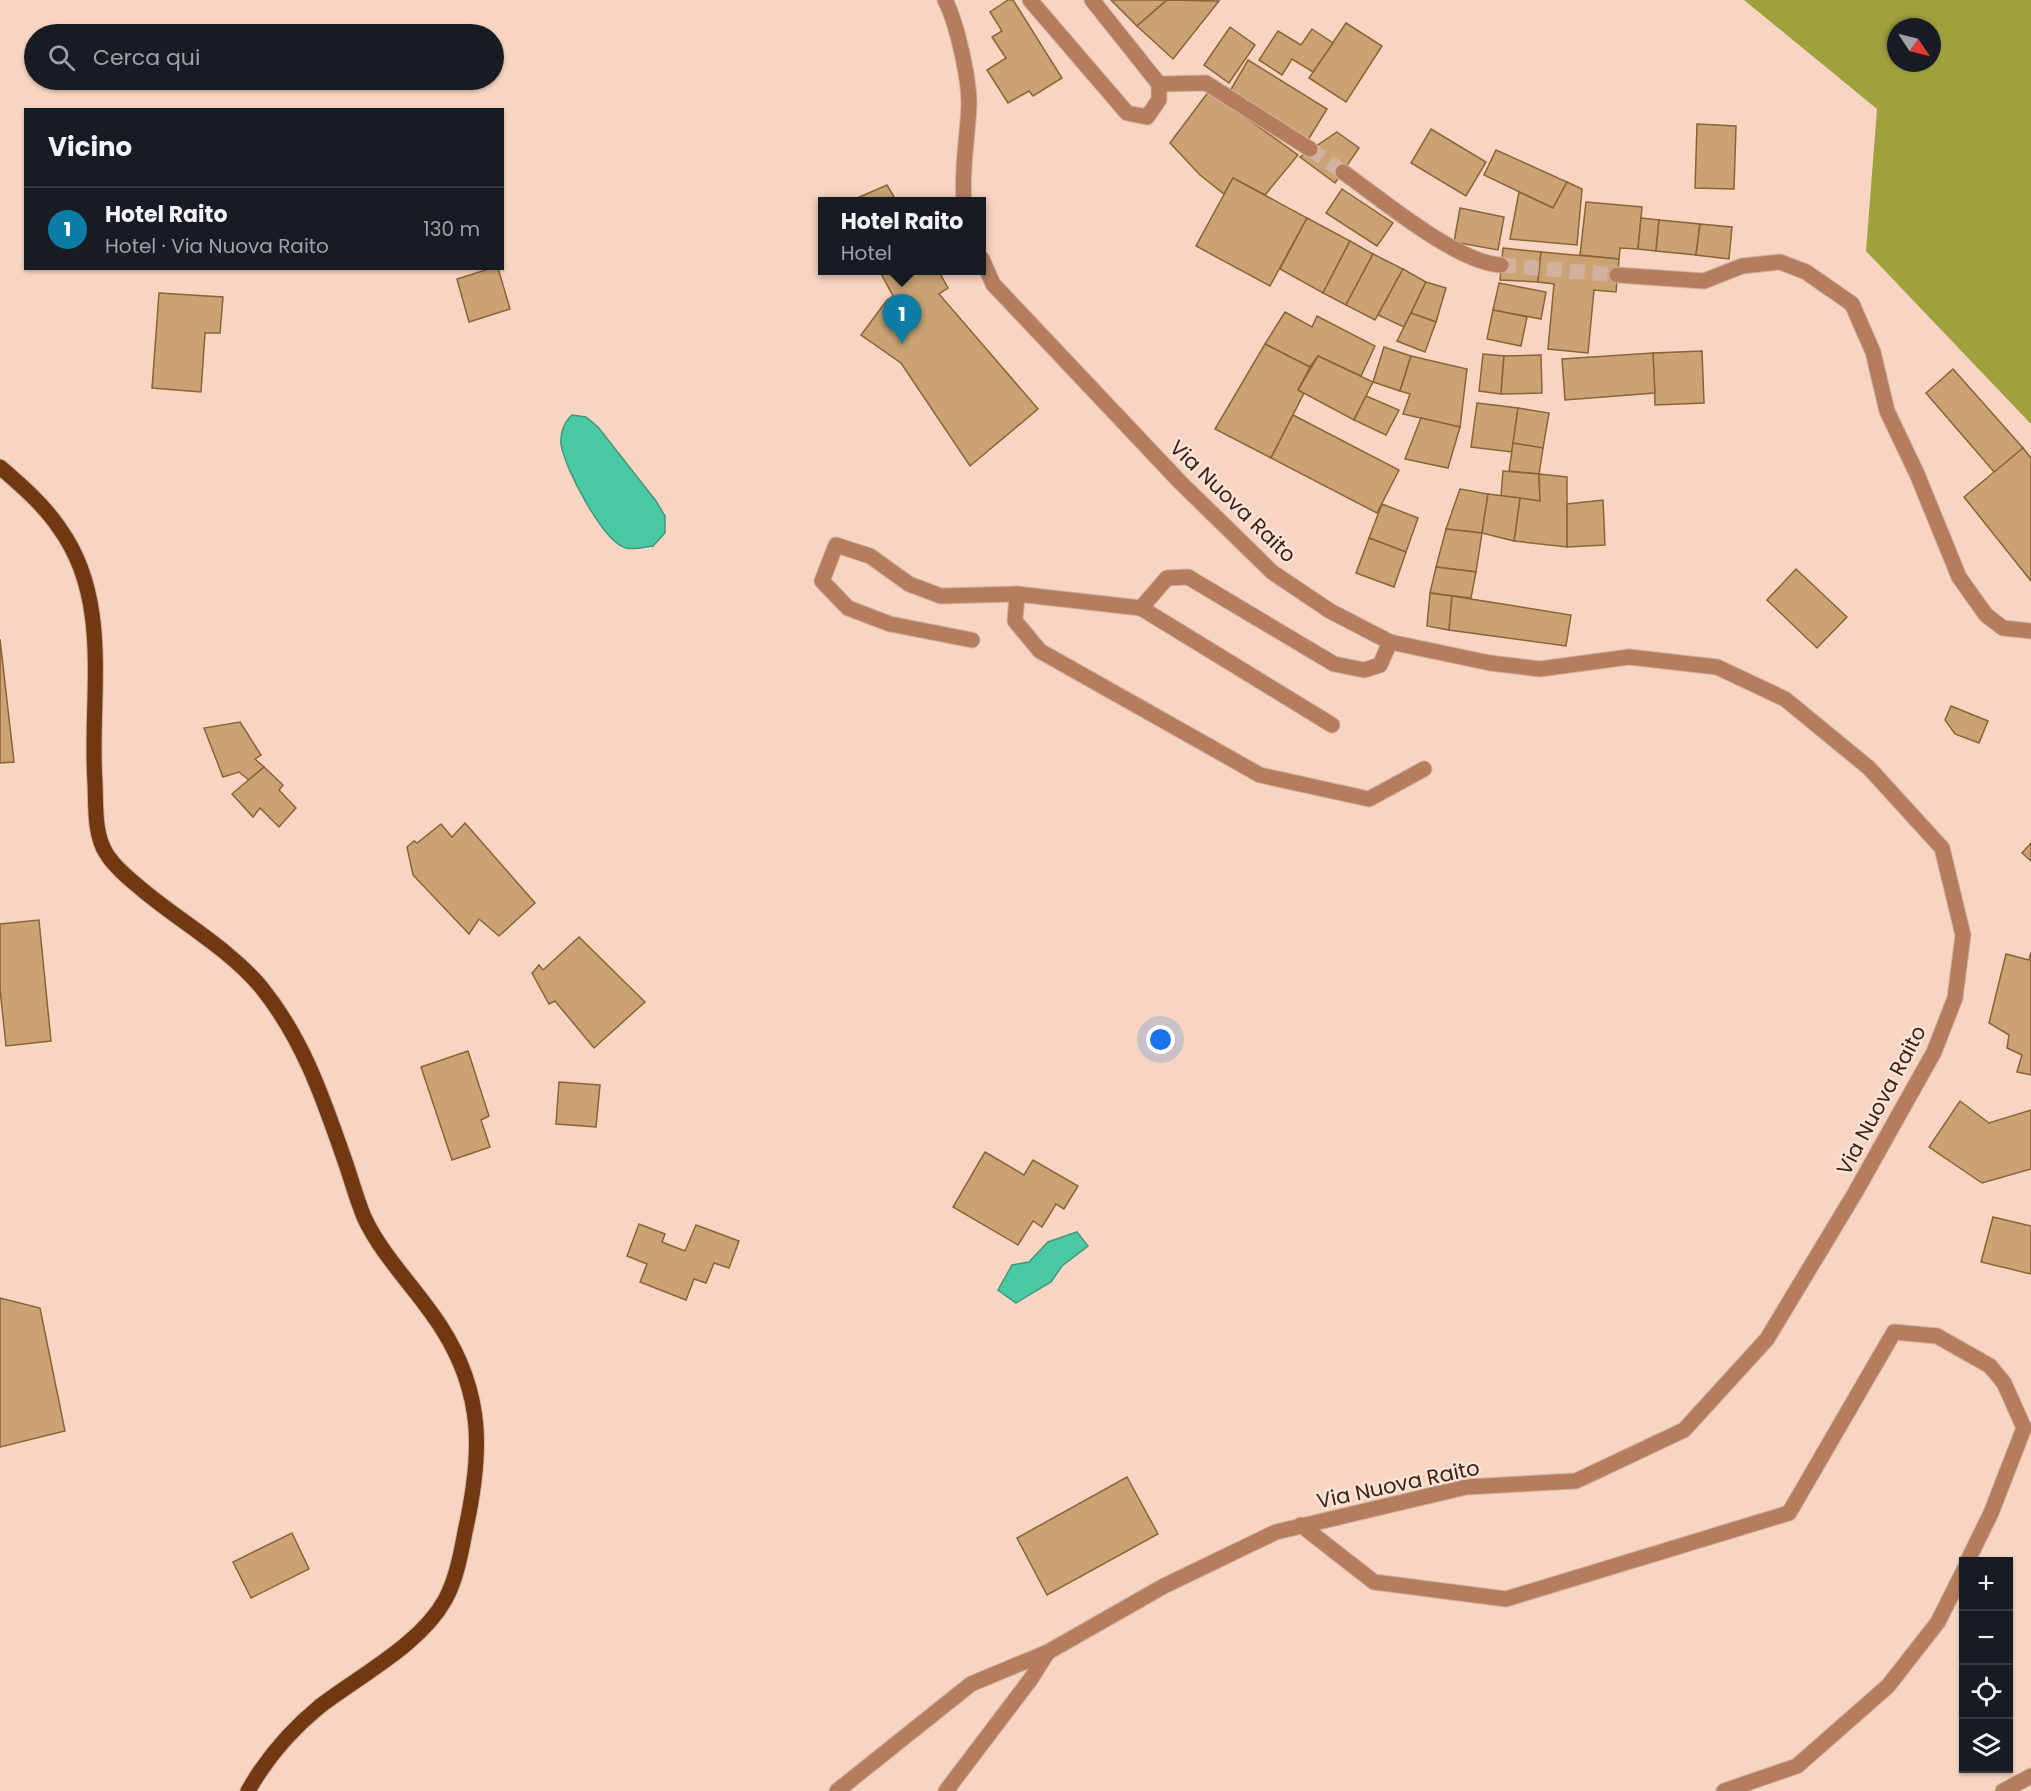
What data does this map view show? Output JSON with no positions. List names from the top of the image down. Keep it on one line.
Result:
{"streets":{"street":["Via Nuova Raito"]},"north":"bottom right","page":{"search":"Cerca qui","heading":"Vicino","list":[{"mark":"1","name":"Hotel Raito","note":"Hotel · Via Nuova Raito","value":"130 m"}],"popup":["Hotel Raito","Hotel"],"pins":"1","map_buttons":["+","−"]}}
